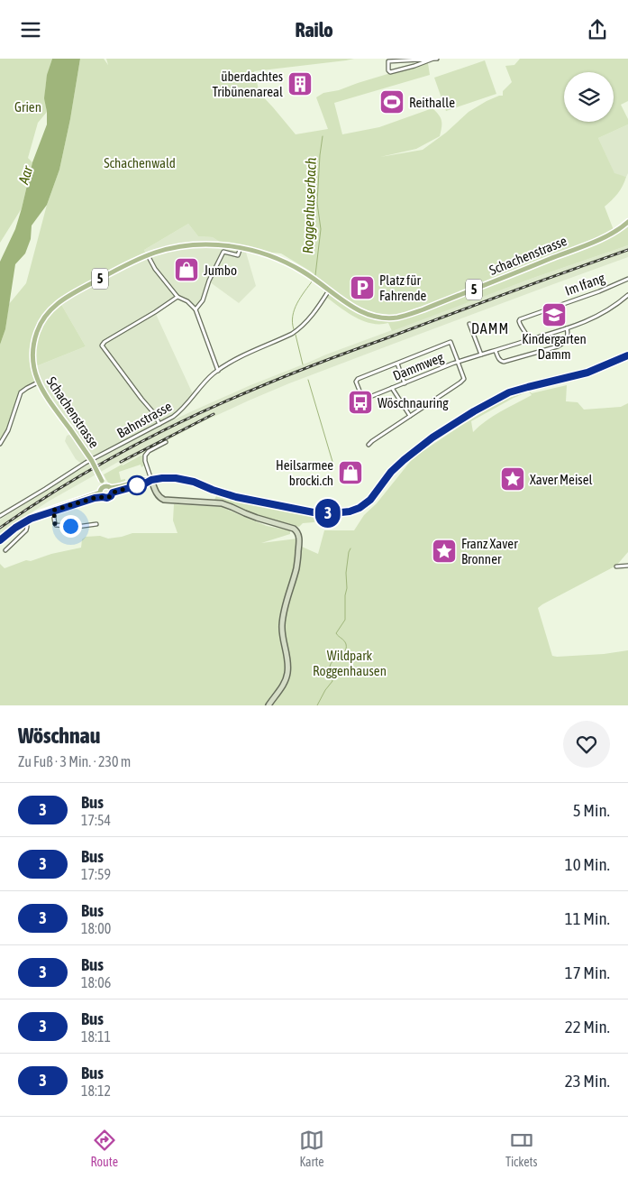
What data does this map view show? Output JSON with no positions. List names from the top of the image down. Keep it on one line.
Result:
{"streets":{"main road":["Schachenstrasse","5"],"street":["Im Ifang","Dammweg","Bahnstrasse"]},"crossings":[["Schachenstrasse","Bahnstrasse"],["Im Ifang","Dammweg"]],"districts":["DAMM"],"water":["Aar","Roggenhuserbach"],"parks":["Grien","Schachenwald","Wildpark Roggenhausen"],"places":{"building":["überdachtes Tribünenareal"],"sports":["Reithalle"],"shop":["Jumbo","Heilsarmee brocki.ch"],"parking":["Platz für Fahrende"],"school or university":["Kindergarten Damm"],"bus stop":["Wöschnauring"],"place":["Xaver Meisel","Franz Xaver Bronner"]},"lines":["bus line 3"],"page":{"header":"Railo","on_map":"3","heading":["Wöschnau","Zu Fuß · 3 Min. · 230 m"],"list":[{"mark":"3","name":"Bus","note":"17:54","value":"5 Min."},{"mark":"3","name":"Bus","note":"17:59","value":"10 Min."},{"mark":"3","name":"Bus","note":"18:00","value":"11 Min."},{"mark":"3","name":"Bus","note":"18:06","value":"17 Min."},{"mark":"3","name":"Bus","note":"18:11","value":"22 Min."},{"mark":"3","name":"Bus","note":"18:12","value":"23 Min."}],"tabs":["Route","Karte","Tickets"]}}
